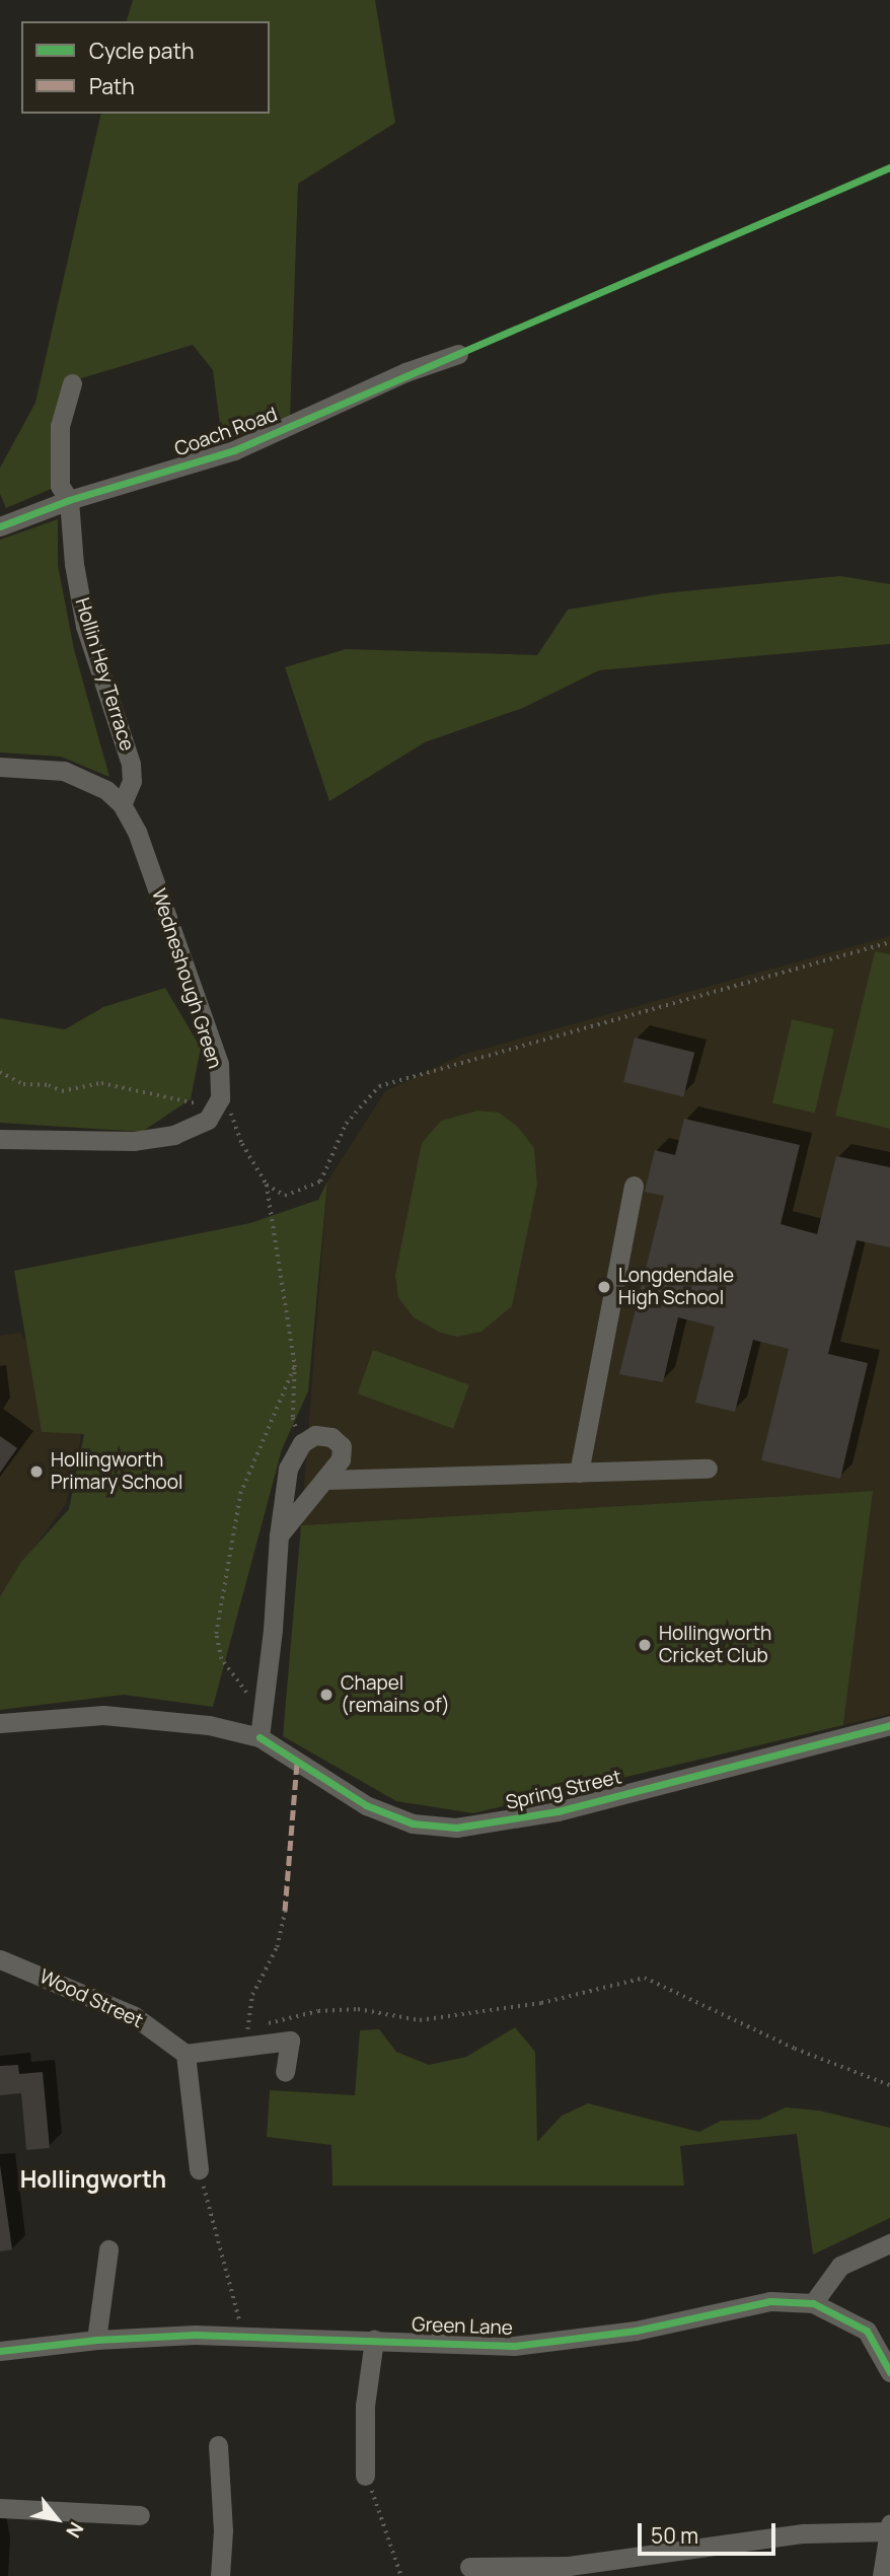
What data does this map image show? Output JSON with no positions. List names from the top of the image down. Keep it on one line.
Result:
{"streets":{"street":["Coach Road","Hollin Hey Terrace","Wedneshough Green","Spring Street","Wood Street","Green Lane"]},"crossings":[["Coach Road","Hollin Hey Terrace"],["Hollin Hey Terrace","Wedneshough Green"]],"districts":["Hollingworth"],"places":["Longdendale High School","Hollingworth Primary School","Hollingworth Cricket Club","Chapel (remains of)"],"legend":["Cycle path","Path"],"scale_bar":"50 m","north":"bottom right"}
